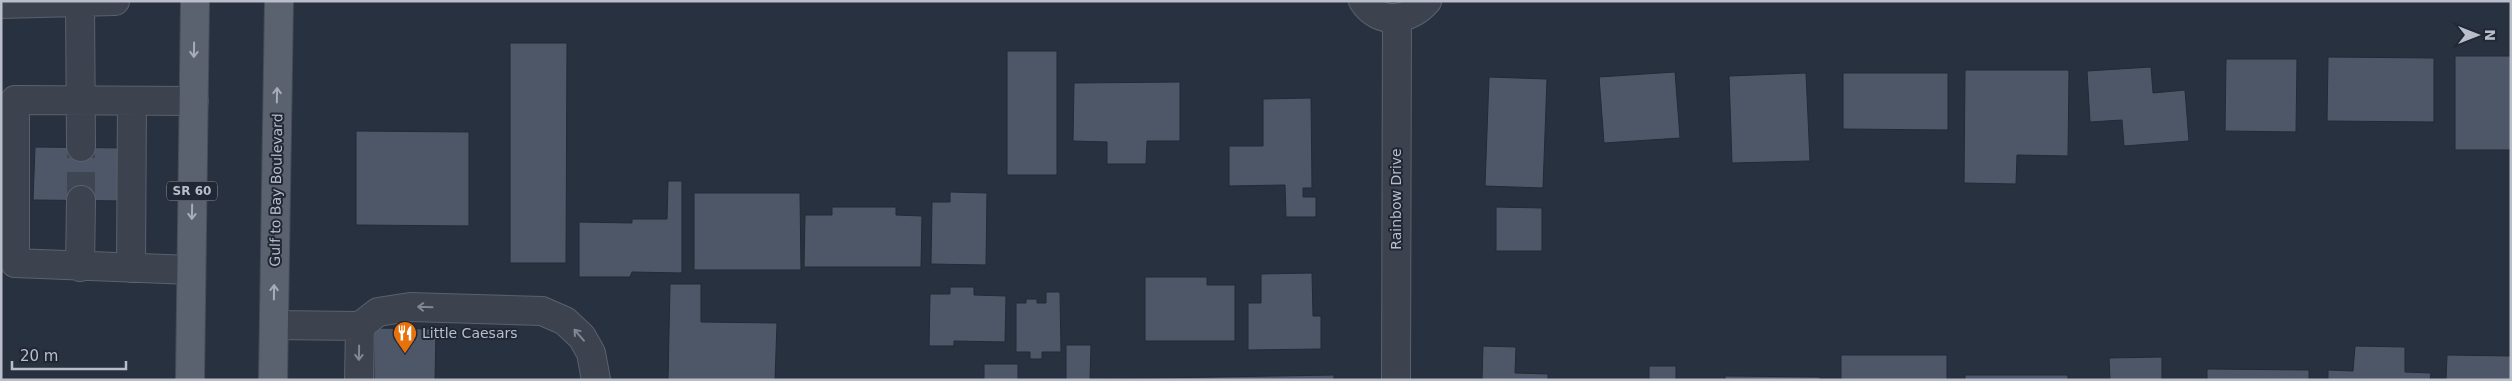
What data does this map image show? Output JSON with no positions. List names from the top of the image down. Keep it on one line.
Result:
{"streets":{"main road":["Gulf to Bay Boulevard","SR 60"],"street":["Rainbow Drive"]},"places":{"restaurant":["Little Caesars"]},"scale_bar":"20 m","north":"right"}
